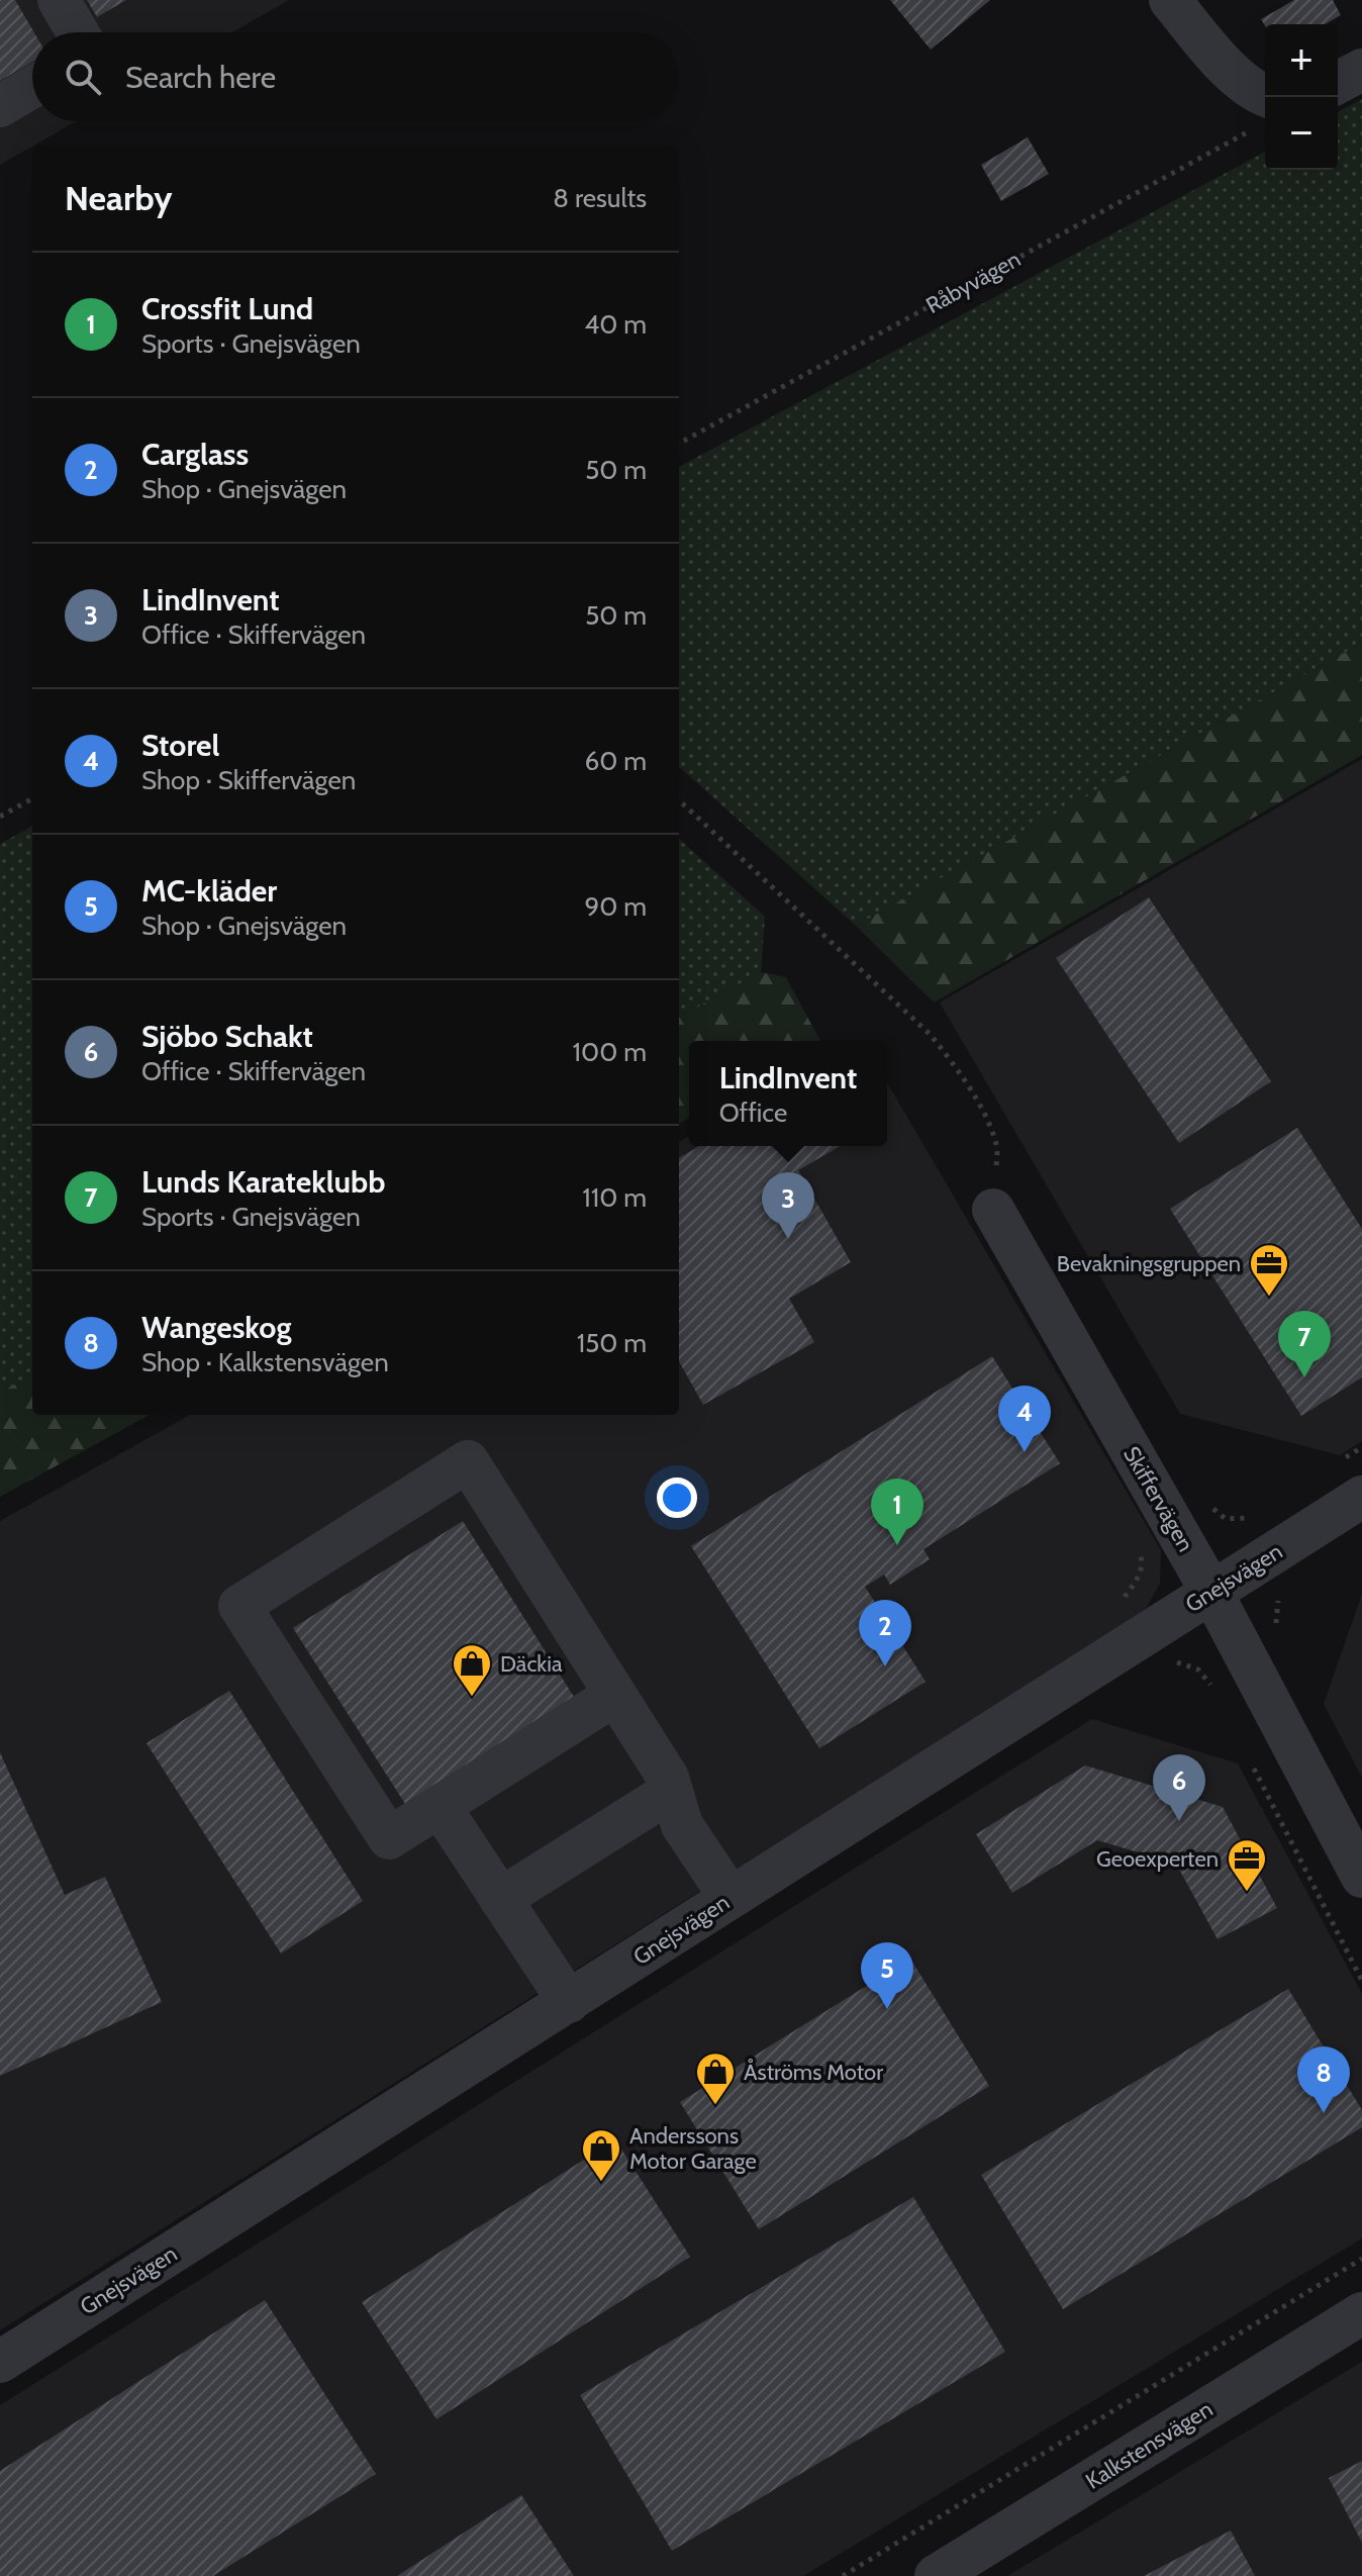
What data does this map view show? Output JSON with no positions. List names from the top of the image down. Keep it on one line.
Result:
{"streets":{"street":["Skiffervägen","Gnejsvägen","Kalkstensvägen"],"path":["Råbyvägen"]},"crossings":[["Skiffervägen","Gnejsvägen"]],"places":{"office":["Bevakningsgruppen","Geoexperten"],"shop":["Däckia","Åströms Motor","Anderssons Motor Garage"]},"page":{"map_buttons":["+","−"],"search":"Search here","heading":["Nearby","8 results"],"list":[{"mark":"1","name":"Crossfit Lund","note":"Sports · Gnejsvägen","value":"40 m"},{"mark":"2","name":"Carglass","note":"Shop · Gnejsvägen","value":"50 m"},{"mark":"3","name":"LindInvent","note":"Office · Skiffervägen","value":"50 m"},{"mark":"4","name":"Storel","note":"Shop · Skiffervägen","value":"60 m"},{"mark":"5","name":"MC-kläder","note":"Shop · Gnejsvägen","value":"90 m"},{"mark":"6","name":"Sjöbo Schakt","note":"Office · Skiffervägen","value":"100 m"},{"mark":"7","name":"Lunds Karateklubb","note":"Sports · Gnejsvägen","value":"110 m"},{"mark":"8","name":"Wangeskog","note":"Shop · Kalkstensvägen","value":"150 m"}],"popup":["LindInvent","Office"],"pins":["3","7","4","1","2","6","5","8"]}}
